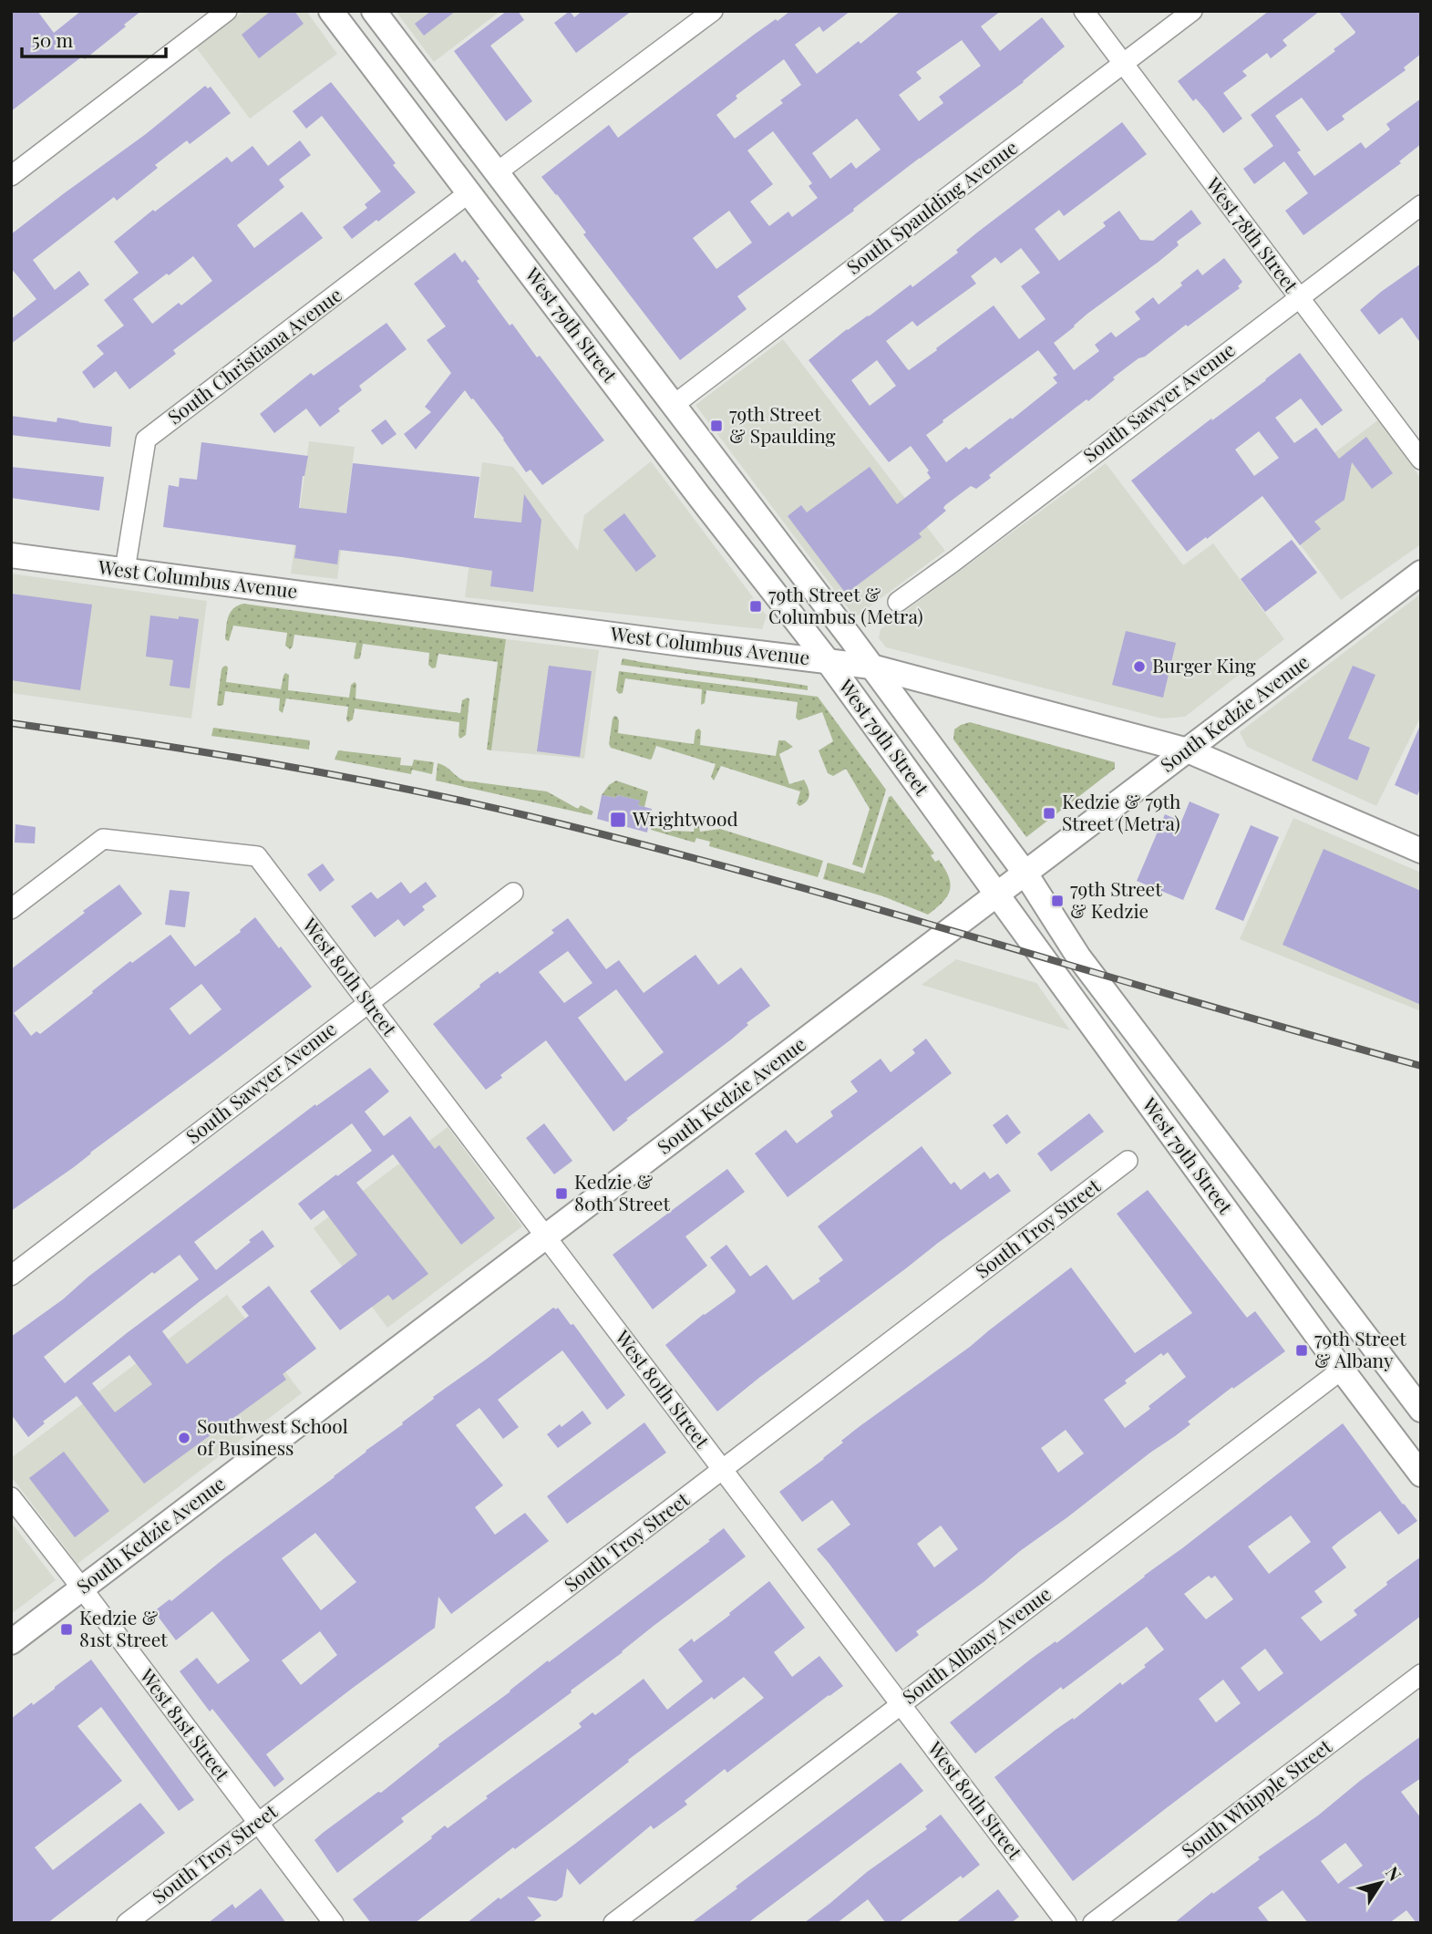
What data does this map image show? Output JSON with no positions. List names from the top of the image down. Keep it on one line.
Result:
{"streets":{"main road":["West 79th Street","West Columbus Avenue","South Kedzie Avenue"],"street":["South Spaulding Avenue","West 78th Street","South Christiana Avenue","South Sawyer Avenue","West 80th Street","South Troy Street","South Albany Avenue","West 81st Street","South Whipple Street"]},"crossings":[["South Spaulding Avenue","West 78th Street"],["South Spaulding Avenue","West 79th Street"],["West 78th Street","South Sawyer Avenue"],["West 79th Street","South Christiana Avenue"],["West 79th Street","West Columbus Avenue"],["West 79th Street","South Kedzie Avenue"],["West 79th Street","South Albany Avenue"],["South Christiana Avenue","West Columbus Avenue"],["South Sawyer Avenue","West 80th Street"],["West Columbus Avenue","South Kedzie Avenue"],["South Kedzie Avenue","West 80th Street"],["South Kedzie Avenue","West 81st Street"],["West 80th Street","South Troy Street"],["West 80th Street","South Albany Avenue"],["South Troy Street","West 81st Street"]],"places":{"transit":["79th Street & Spaulding","79th Street & Columbus (Metra)","Kedzie & 79th Street (Metra)","Wrightwood","79th Street & Kedzie","Kedzie & 80th Street","79th Street & Albany","Kedzie & 81st Street"],"other":["Burger King","Southwest School of Business"]},"scale_bar":"50 m","north":"top right"}
